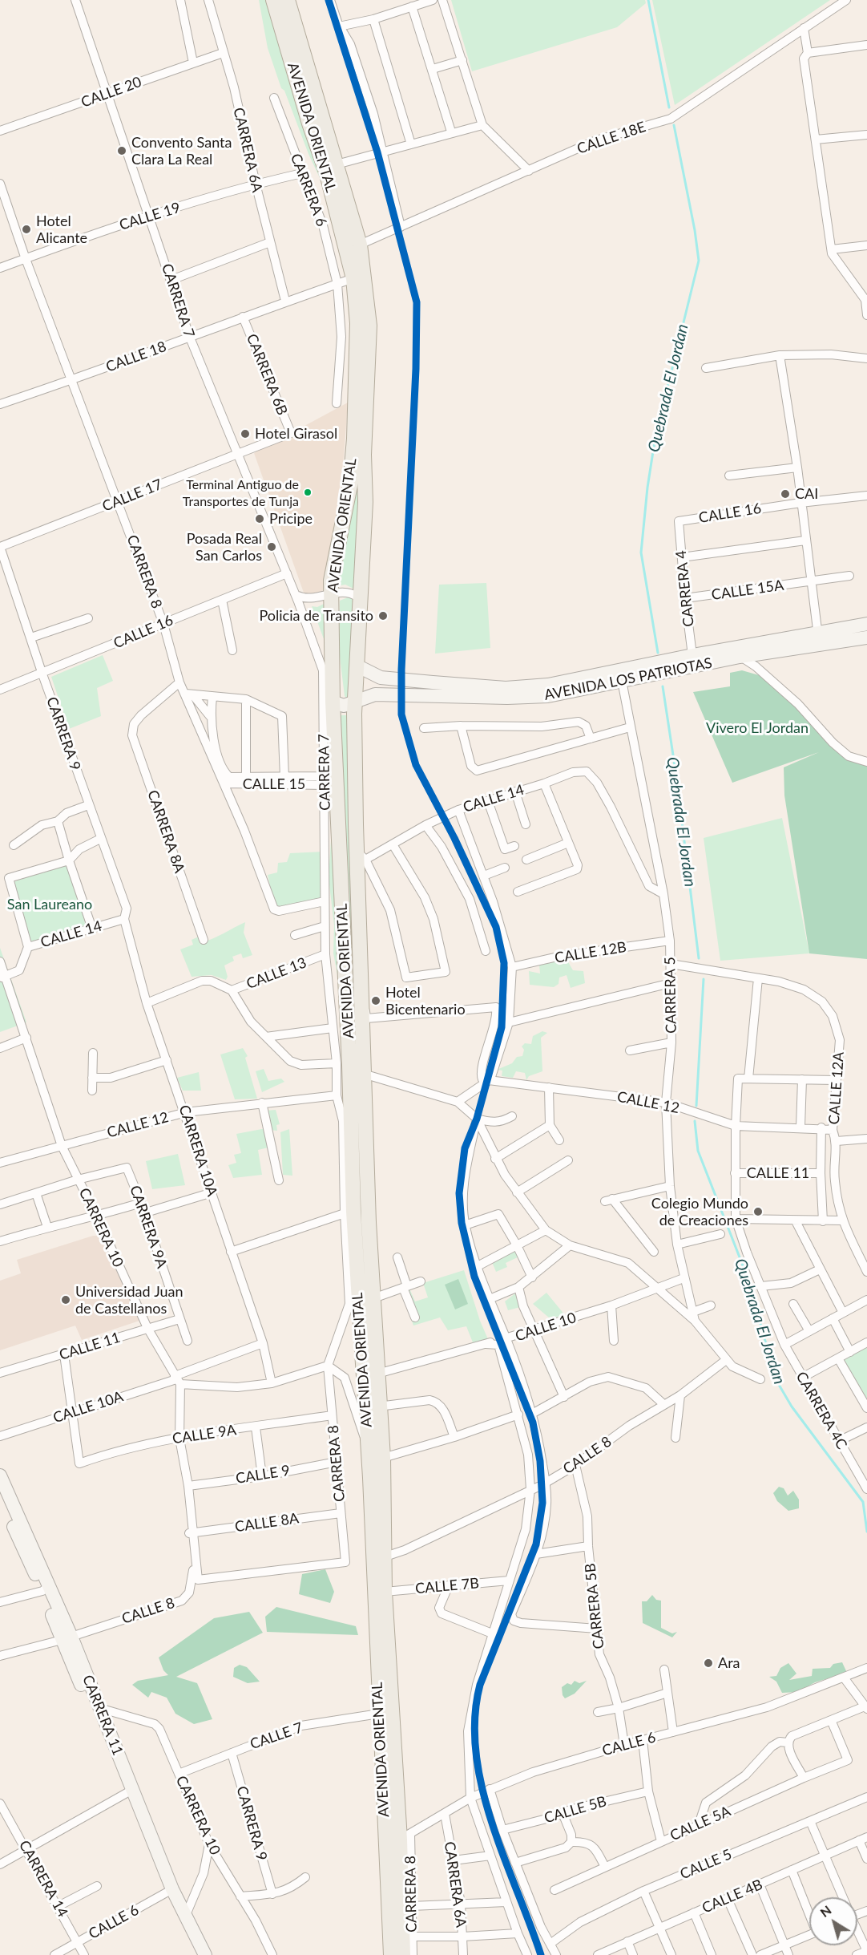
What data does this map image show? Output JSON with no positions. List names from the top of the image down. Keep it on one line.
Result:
{"streets":{"main road":["AVENIDA ORIENTAL","AVENIDA LOS PATRIOTAS","CARRERA 11"],"street":["CALLE 20","CALLE 18E","CARRERA 6A","CARRERA 6","CALLE 19","CARRERA 7","CALLE 18","CARRERA 6B","CALLE 17","CALLE 16","CARRERA 8","CARRERA 4","CALLE 15A","CARRERA 9","CALLE 15","CALLE 14","CARRERA 8A","CALLE 12B","CALLE 13","CARRERA 5","CALLE 12A","CALLE 12","CARRERA 10A","CALLE 11","CARRERA 9A","CARRERA 10","CALLE 10","CALLE 10A","CARRERA 4C","CALLE 9A","CALLE 8","CALLE 9","CALLE 8A","CALLE 7B","CARRERA 5B","CALLE 7","CALLE 6","CALLE 5B","CALLE 5A","CALLE 5","CARRERA 14","CALLE 4B"]},"crossings":[["CALLE 20","CARRERA 6A"],["CALLE 20","CARRERA 7"],["AVENIDA ORIENTAL","CALLE 18E"],["AVENIDA ORIENTAL","CARRERA 7"],["AVENIDA ORIENTAL","CALLE 18"],["AVENIDA ORIENTAL","CARRERA 8"],["AVENIDA ORIENTAL","AVENIDA LOS PATRIOTAS"],["AVENIDA ORIENTAL","CALLE 14"],["AVENIDA ORIENTAL","CALLE 13"],["AVENIDA ORIENTAL","CALLE 12"],["AVENIDA ORIENTAL","CALLE 10"],["AVENIDA ORIENTAL","CALLE 8"],["AVENIDA ORIENTAL","CALLE 7B"],["AVENIDA ORIENTAL","CALLE 7"],["AVENIDA ORIENTAL","CALLE 6"],["CARRERA 6A","CALLE 19"],["CARRERA 6A","CALLE 18"],["CARRERA 6A","CALLE 6"],["CARRERA 6","CALLE 19"],["CARRERA 6","CALLE 18"],["CALLE 19","CARRERA 7"],["CALLE 19","CARRERA 8"],["CARRERA 7","CALLE 18"],["CARRERA 7","CALLE 17"],["CARRERA 7","CALLE 16"],["CARRERA 7","CARRERA 8"],["CARRERA 7","AVENIDA LOS PATRIOTAS"],["CARRERA 7","CALLE 15"],["CARRERA 7","CALLE 13"],["CALLE 18","CARRERA 6B"],["CALLE 18","CARRERA 8"],["CARRERA 6B","CALLE 17"],["CALLE 17","CARRERA 8"],["CALLE 17","CARRERA 9"],["CALLE 16","CARRERA 8"],["CALLE 16","CARRERA 4"],["CALLE 16","CARRERA 9"],["CARRERA 8","CALLE 15"],["CARRERA 8","CARRERA 8A"],["CARRERA 8","CALLE 9A"],["CARRERA 8","CALLE 8"],["CARRERA 8","CALLE 9"],["CARRERA 8","CALLE 8A"],["CARRERA 8","CALLE 6"],["CARRERA 4","CALLE 15A"],["CARRERA 4","AVENIDA LOS PATRIOTAS"],["AVENIDA LOS PATRIOTAS","CARRERA 5"],["CARRERA 9","CALLE 14"],["CARRERA 9","CARRERA 10A"],["CARRERA 9","CALLE 7"],["CALLE 14","CARRERA 5"],["CALLE 14","CARRERA 10A"],["CALLE 14","CARRERA 10"],["CALLE 12B","CARRERA 5"],["CALLE 13","CARRERA 10A"],["CARRERA 5","CALLE 12A"],["CARRERA 5","CALLE 12"],["CARRERA 5","CALLE 10"],["CALLE 12A","CALLE 12"],["CALLE 12A","CALLE 11"],["CALLE 12","CARRERA 10A"],["CALLE 12","CARRERA 10"],["CALLE 12","CARRERA 4C"],["CARRERA 10A","CALLE 10A"],["CALLE 11","CARRERA 9A"],["CALLE 11","CARRERA 10"],["CALLE 11","CARRERA 4C"],["CARRERA 9A","CARRERA 10"],["CARRERA 10","CALLE 10A"],["CARRERA 10","CARRERA 11"],["CARRERA 10","CALLE 7"],["CALLE 10A","CALLE 9A"],["CALLE 8","CALLE 8A"],["CALLE 8","CARRERA 5B"],["CALLE 8","CARRERA 11"],["CARRERA 5B","CALLE 6"],["CARRERA 11","CALLE 6"],["CALLE 6","CARRERA 14"]],"water":["Quebrada El Jordan"],"parks":["Vivero El Jordan","San Laureano"],"places":["Convento Santa Clara La Real","Hotel Alicante","Hotel Girasol","Terminal Antiguo de Transportes de Tunja","CAI","Pricipe","Posada Real San Carlos","Policia de Transito","Hotel Bicentenario","Colegio Mundo de Creaciones","Universidad Juan de Castellanos","Ara"],"north":"top left"}
